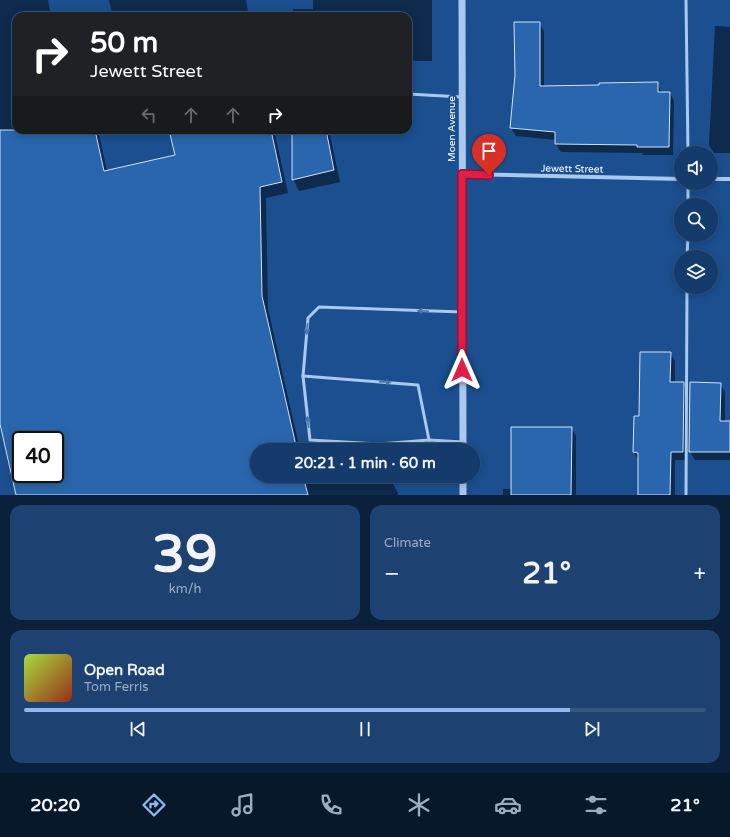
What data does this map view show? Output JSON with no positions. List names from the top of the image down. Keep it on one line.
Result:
{"streets":{"street":["Moen Avenue","Jewett Street"]},"crossings":[["Moen Avenue","Jewett Street"]],"page":{"turn":["50 m","Jewett Street"],"limit":"40","trip":"20:21 · 1 min · 60 m","tile":[["39","km/h"],"Climate"],"heat":["−","21°","+"],"song":["Open Road","Tom Ferris"],"tabs":["20:20","21°"]}}
